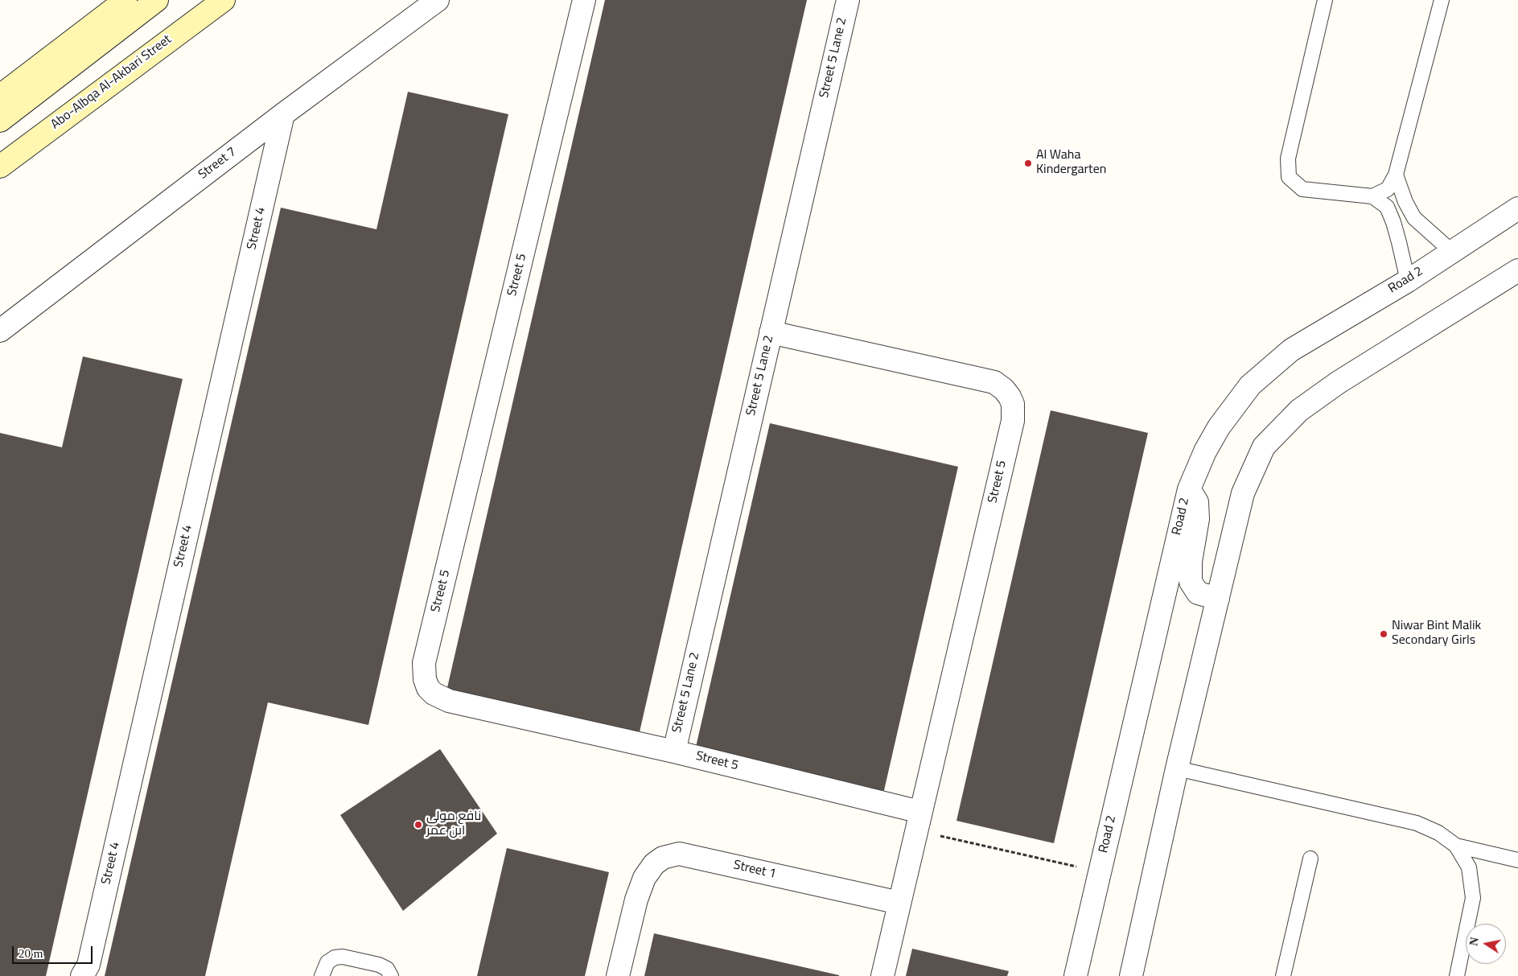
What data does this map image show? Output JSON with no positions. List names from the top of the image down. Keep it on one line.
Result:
{"streets":{"main road":["Abo-Albqa Al-Akbari Street"],"street":["Street 5 Lane 2","Street 7","Street 4","Street 5","Road 2","Street 1"]},"crossings":[["Street 5 Lane 2","Street 5"],["Street 7","Street 4"],["Street 5","Street 1"]],"places":["Al Waha Kindergarten","Niwar Bint Malik Secondary Girls","نافع مولى ابن عمر"],"scale_bar":"20 m","north":"left"}
